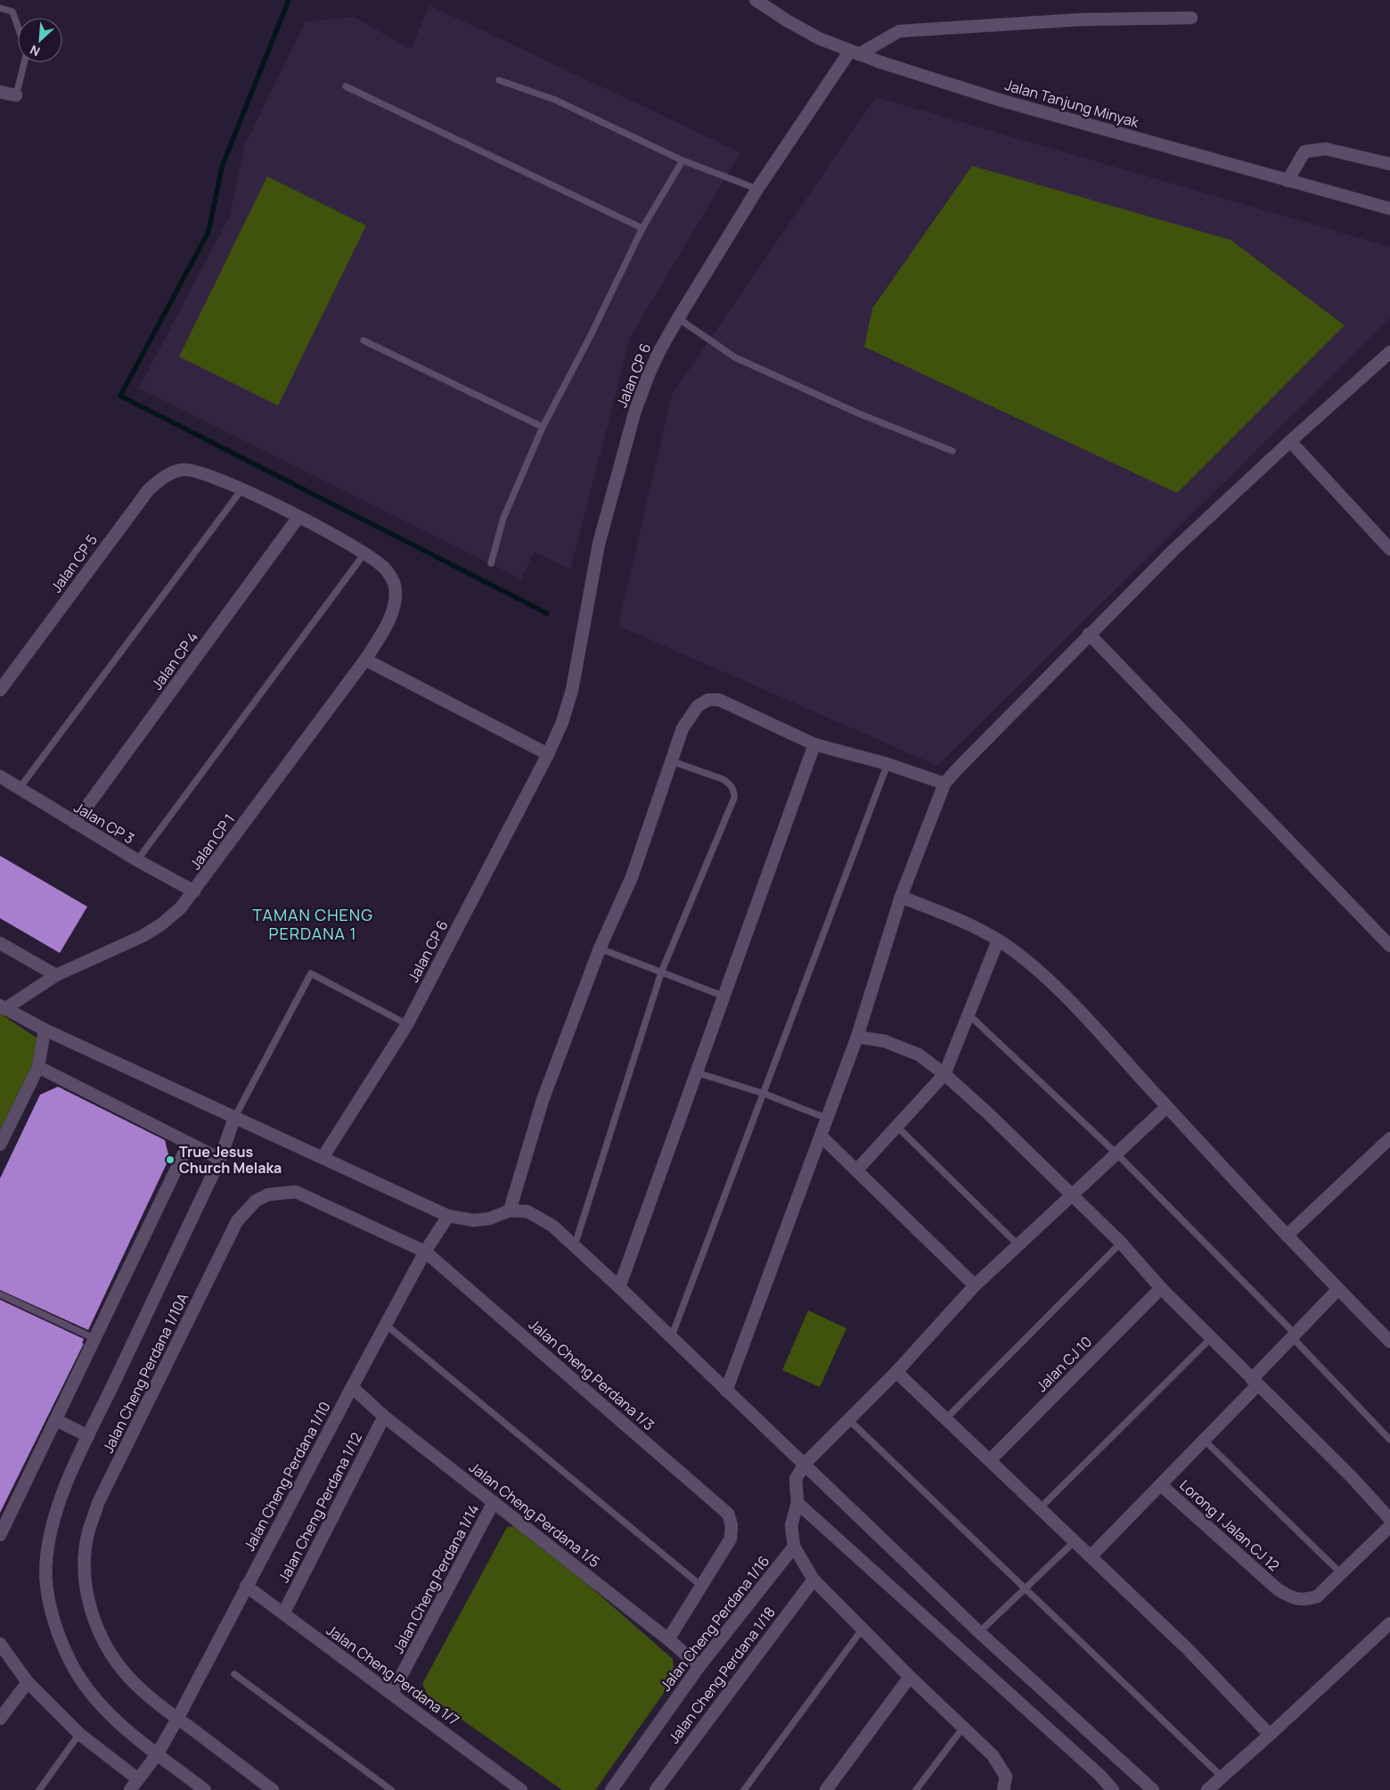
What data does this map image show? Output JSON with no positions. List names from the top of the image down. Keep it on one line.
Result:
{"streets":{"street":["Jalan Tanjung Minyak","Jalan CP 6","Jalan CP 5","Jalan CP 4","Jalan CP 3","Jalan CP 1","Jalan CJ 10","Jalan Cheng Perdana 1/10A","Jalan Cheng Perdana 1/3","Jalan Cheng Perdana 1/10","Jalan Cheng Perdana 1/12","Jalan Cheng Perdana 1/5","Lorong 1 Jalan CJ 12","Jalan Cheng Perdana 1/14","Jalan Cheng Perdana 1/16","Jalan Cheng Perdana 1/7","Jalan Cheng Perdana 1/18"]},"crossings":[["Jalan Tanjung Minyak","Jalan CP 6"],["Jalan CP 5","Jalan CP 1"],["Jalan CP 4","Jalan CP 3"],["Jalan CP 4","Jalan CP 1"],["Jalan CP 3","Jalan CP 1"],["Jalan Cheng Perdana 1/10A","Jalan Cheng Perdana 1/3"],["Jalan Cheng Perdana 1/10A","Jalan Cheng Perdana 1/10"],["Jalan Cheng Perdana 1/3","Jalan Cheng Perdana 1/10"],["Jalan Cheng Perdana 1/10","Jalan Cheng Perdana 1/5"],["Jalan Cheng Perdana 1/10","Jalan Cheng Perdana 1/7"],["Jalan Cheng Perdana 1/12","Jalan Cheng Perdana 1/5"],["Jalan Cheng Perdana 1/12","Jalan Cheng Perdana 1/7"],["Jalan Cheng Perdana 1/5","Jalan Cheng Perdana 1/14"],["Jalan Cheng Perdana 1/5","Jalan Cheng Perdana 1/16"],["Jalan Cheng Perdana 1/14","Jalan Cheng Perdana 1/7"]],"districts":["TAMAN CHENG PERDANA 1"],"places":["True Jesus Church Melaka"],"north":"bottom left"}
